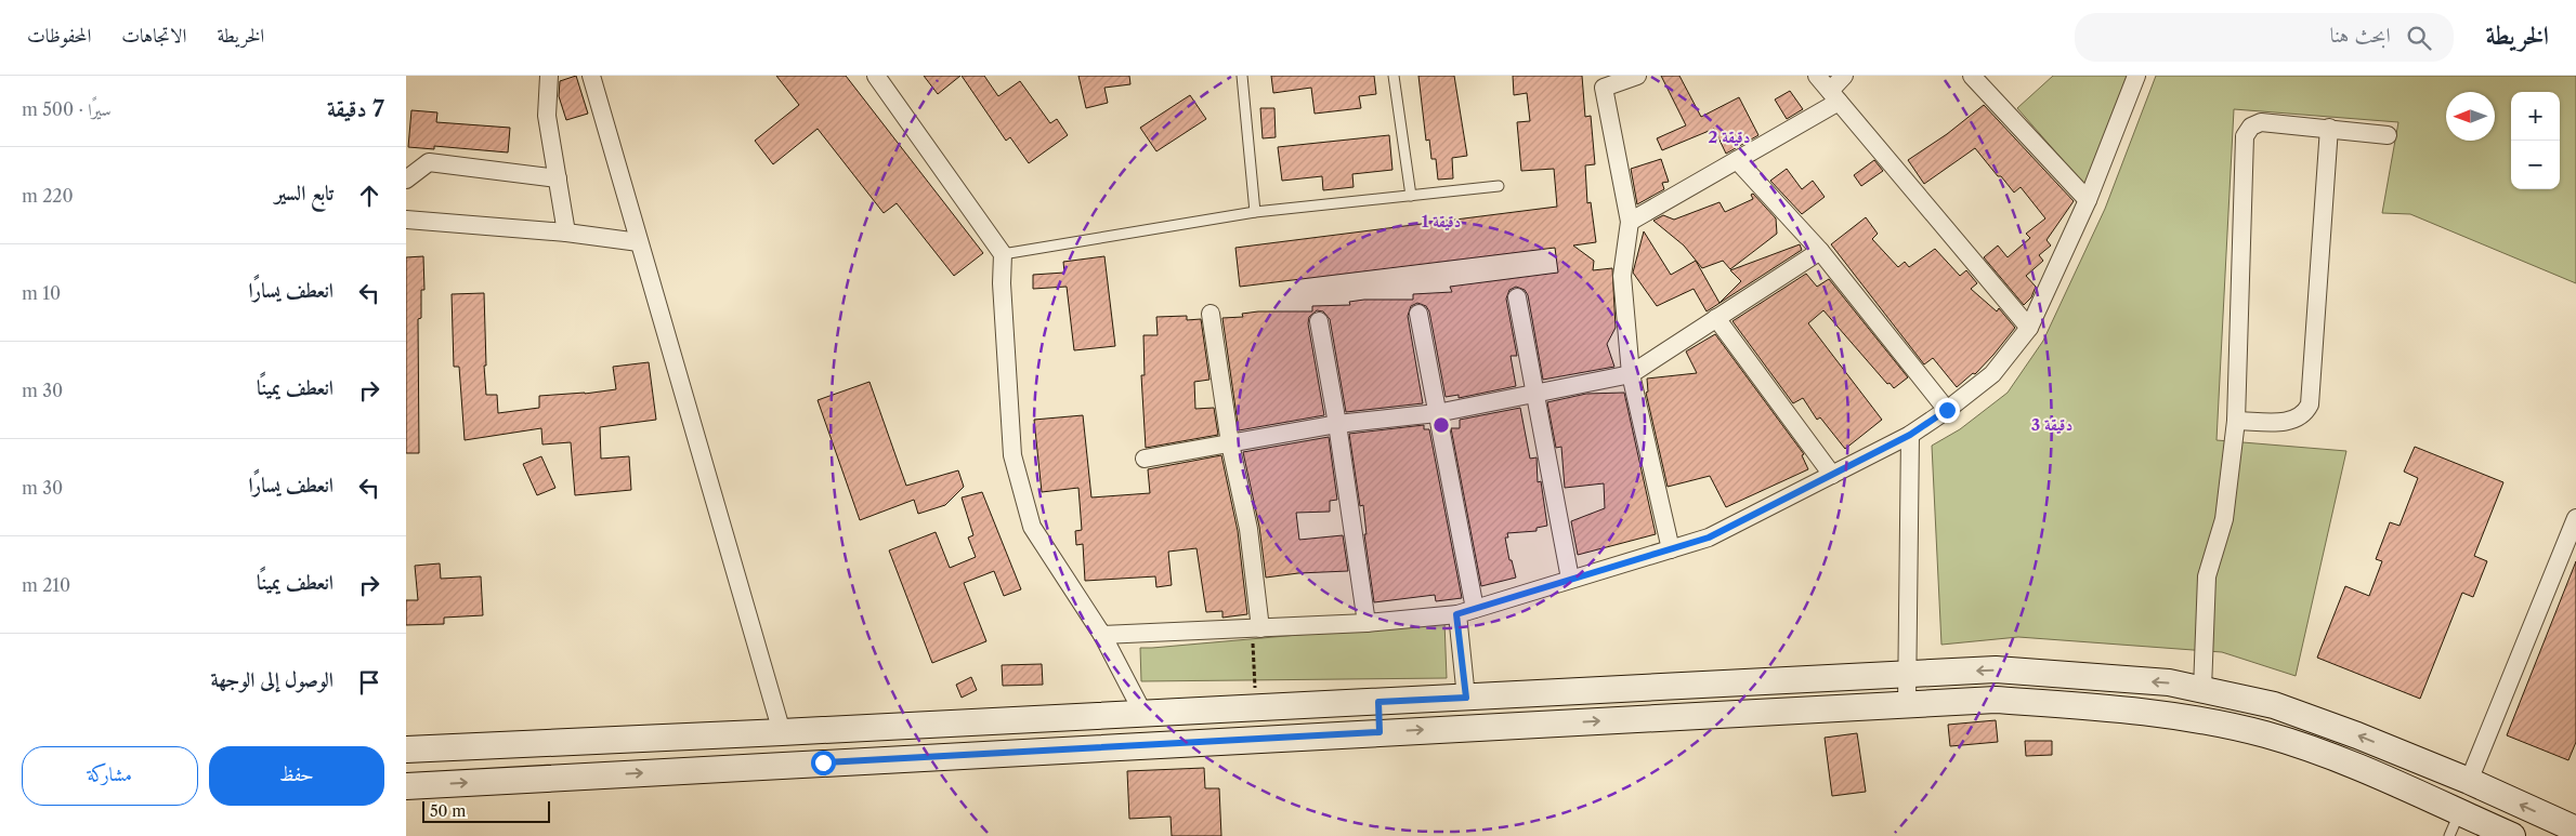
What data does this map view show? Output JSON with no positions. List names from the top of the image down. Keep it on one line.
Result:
{"scale_bar":"50 m","north":"left","page":{"header":"الخريطة","search":"ابحث هنا","nav":["الخريطة","الاتجاهات","المحفوظات"],"heading":["7 دقيقة","سيرًا · 500 m"],"map_buttons":["+","−"],"list":[["تابع السير","220 m"],["انعطف يسارًا","10 m"],["انعطف يمينًا","30 m"],["انعطف يسارًا","30 m"],["انعطف يمينًا","210 m"],"الوصول إلى الوجهة"],"buttons":["حفظ","مشاركة"],"scale":"50 m"},"rings":["2 دقيقة","1 دقيقة","3 دقيقة"]}
